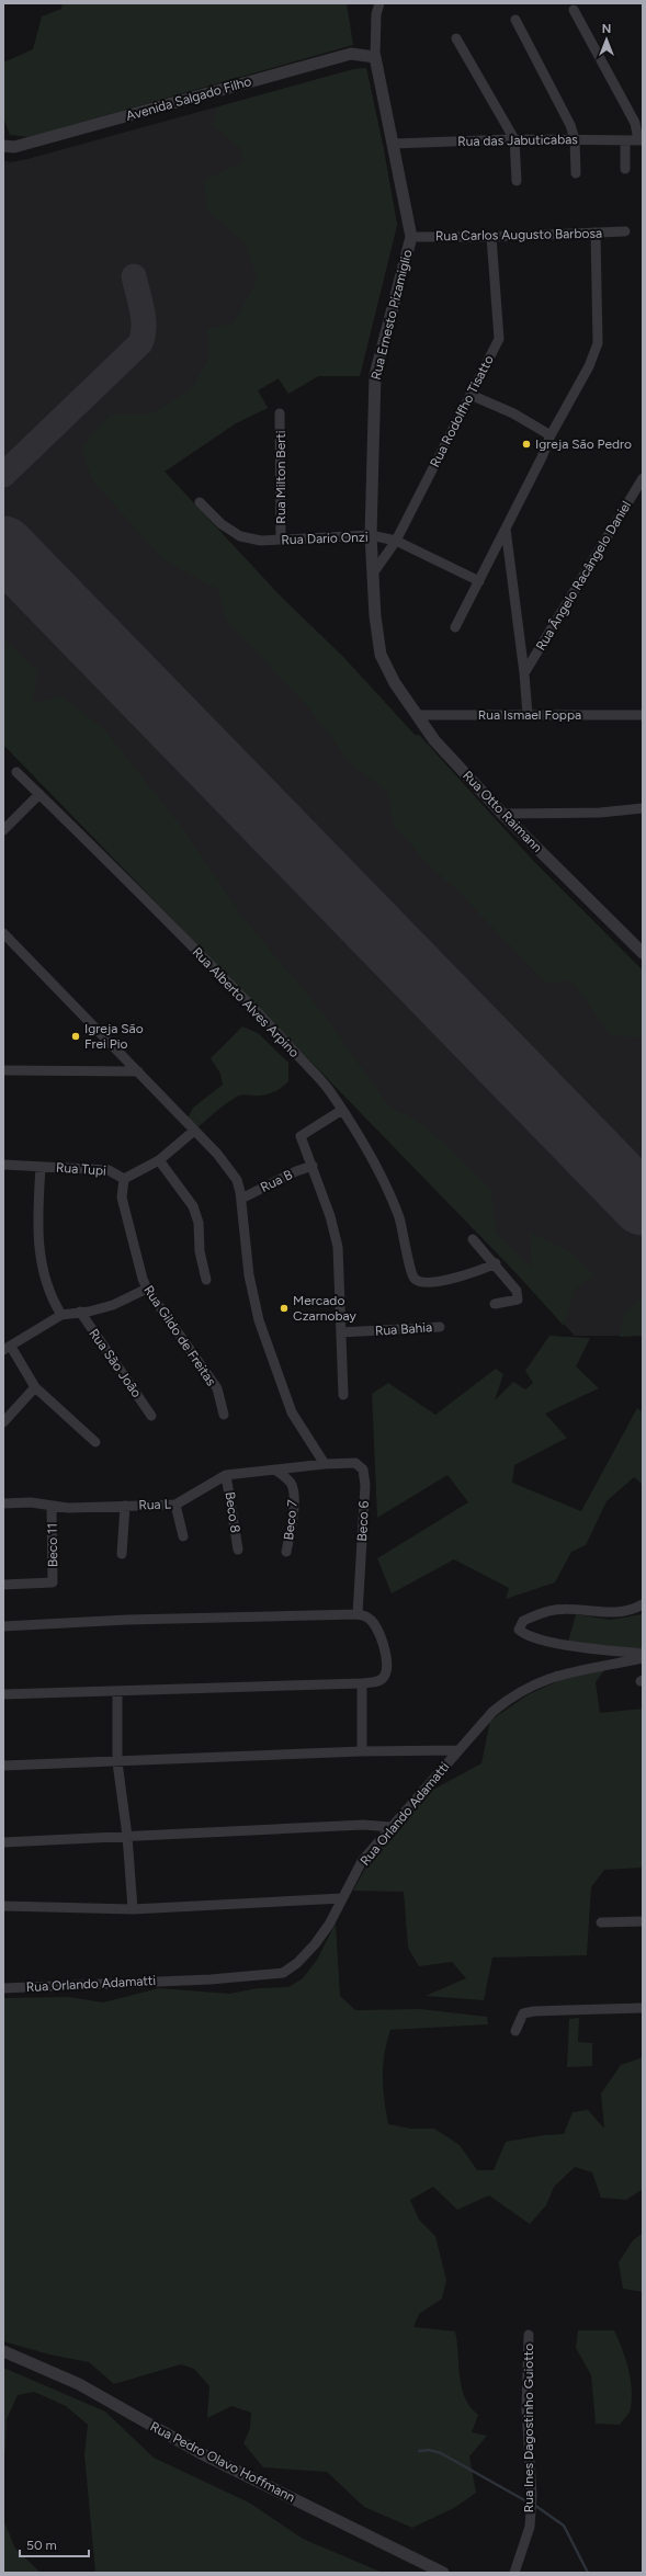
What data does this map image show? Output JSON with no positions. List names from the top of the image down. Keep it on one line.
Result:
{"streets":{"street":["Avenida Salgado Filho","Rua das Jabuticabas","Rua Carlos Augusto Barbosa","Rua Ernesto Pizamiglio","Rua Rodolfho Tisatto","Rua Milton Berti","Rua Dario Onzi","Rua Ângelo Racângelo Daniel","Rua Ismael Foppa","Rua Otto Raimann","Rua Alberto Alves Arpino","Rua Tupi","Rua B","Rua Bahia","Rua Gildo de Freitas","Rua São João","Rua L","Beco 8","Beco 7","Beco 6","Beco 11","Rua Orlando Adamatti","Rua Ines Dagostinho Guiotto","Rua Pedro Olavo Hoffmann"]},"crossings":[["Avenida Salgado Filho","Rua Ernesto Pizamiglio"],["Rua das Jabuticabas","Rua Ernesto Pizamiglio"],["Rua Carlos Augusto Barbosa","Rua Ernesto Pizamiglio"],["Rua Carlos Augusto Barbosa","Rua Rodolfho Tisatto"],["Rua Ernesto Pizamiglio","Rua Rodolfho Tisatto"],["Rua Ernesto Pizamiglio","Rua Dario Onzi"],["Rua Ernesto Pizamiglio","Rua Otto Raimann"],["Rua Rodolfho Tisatto","Rua Dario Onzi"],["Rua Milton Berti","Rua Dario Onzi"],["Rua Ismael Foppa","Rua Otto Raimann"],["Rua Tupi","Rua Gildo de Freitas"],["Rua L","Beco 8"],["Rua L","Beco 7"],["Rua L","Beco 6"],["Rua L","Beco 11"]],"places":["Igreja São Pedro","Igreja São Frei Pio","Mercado Czarnobay"],"scale_bar":"50 m","north":"top"}
